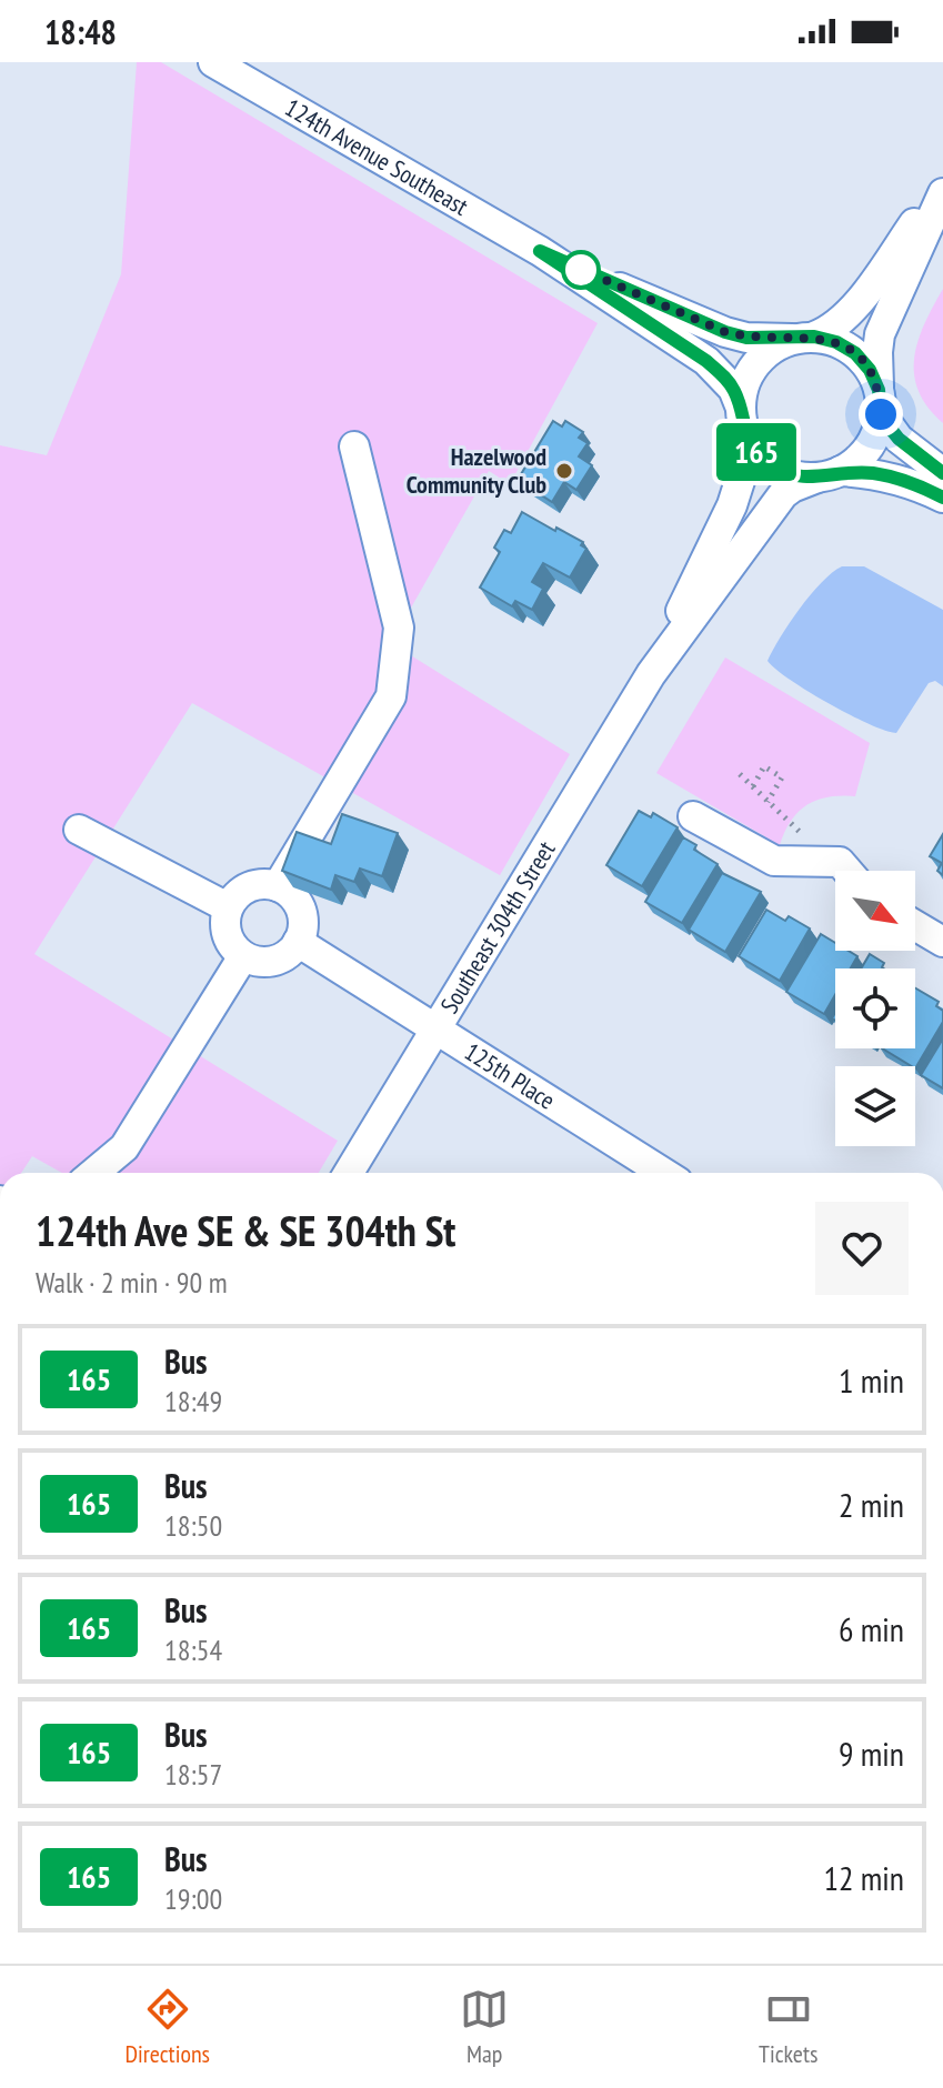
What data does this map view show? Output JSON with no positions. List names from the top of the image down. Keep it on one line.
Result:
{"streets":{"street":["124th Avenue Southeast","Southeast 304th Street","125th Place"]},"crossings":[["124th Avenue Southeast","Southeast 304th Street"],["Southeast 304th Street","125th Place"]],"places":["Hazelwood Community Club"],"lines":["bus line 165"],"north":"bottom right","page":{"status":"18:48","on_map":"165","heading":["124th Ave SE & SE 304th St","Walk · 2 min · 90 m"],"list":[{"mark":"165","name":"Bus","note":"18:49","value":"1 min"},{"mark":"165","name":"Bus","note":"18:50","value":"2 min"},{"mark":"165","name":"Bus","note":"18:54","value":"6 min"},{"mark":"165","name":"Bus","note":"18:57","value":"9 min"},{"mark":"165","name":"Bus","note":"19:00","value":"12 min"}],"tabs":["Directions","Map","Tickets"]}}
